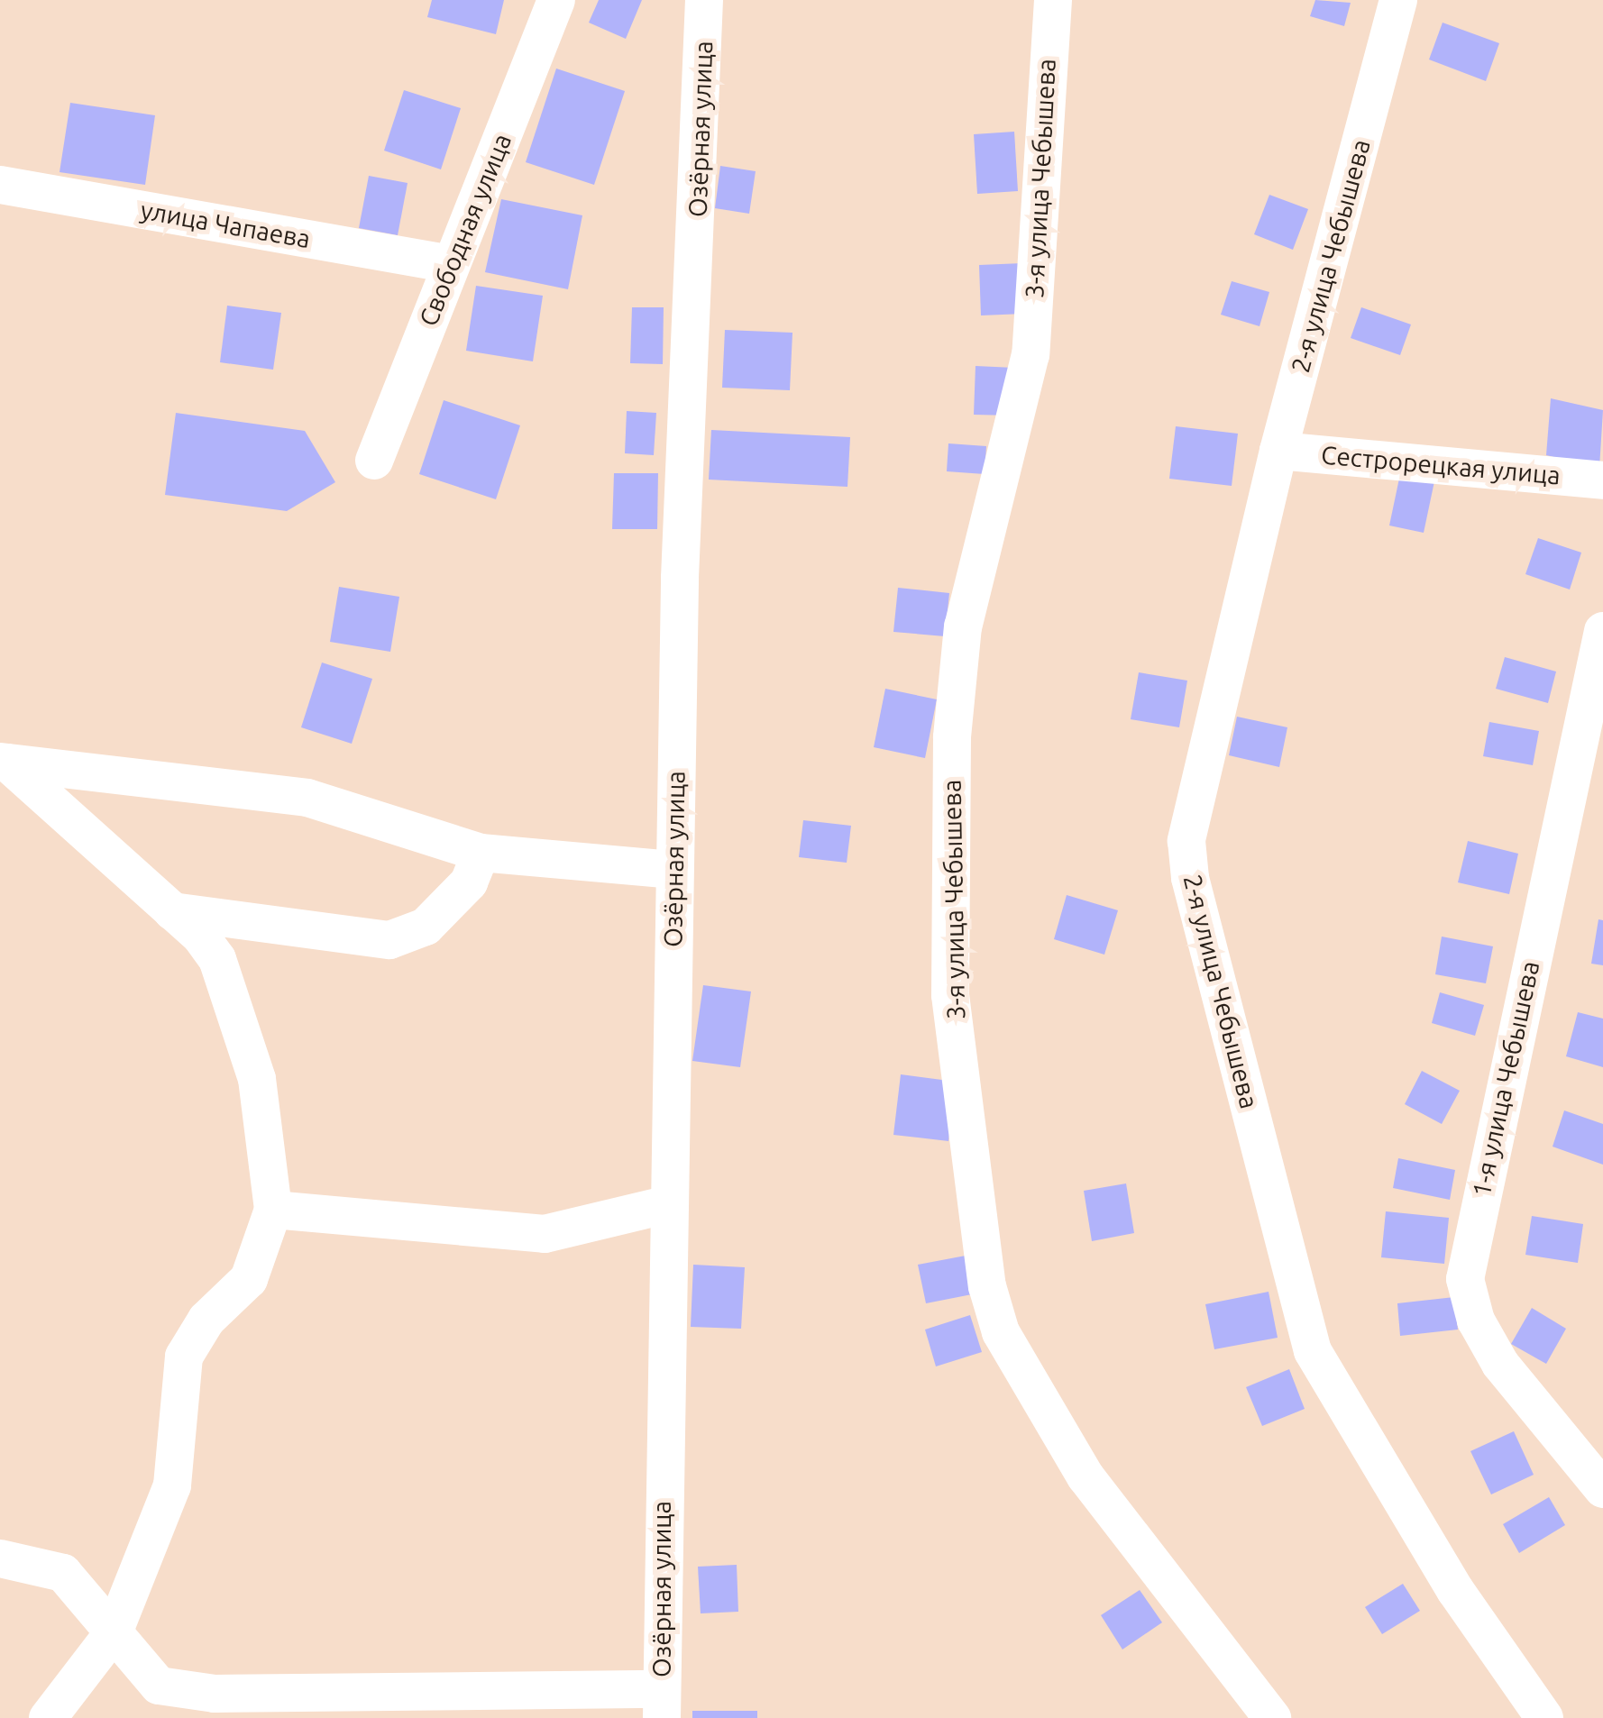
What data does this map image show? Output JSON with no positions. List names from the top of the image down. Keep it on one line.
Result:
{"streets":{"street":["Озёрная улица","3-я улица Чебышева","улица Чапаева","Свободная улица","2-я улица Чебышева","Сестрорецкая улица","1-я улица Чебышева"]},"crossings":[["улица Чапаева","Свободная улица"],["2-я улица Чебышева","Сестрорецкая улица"]]}
